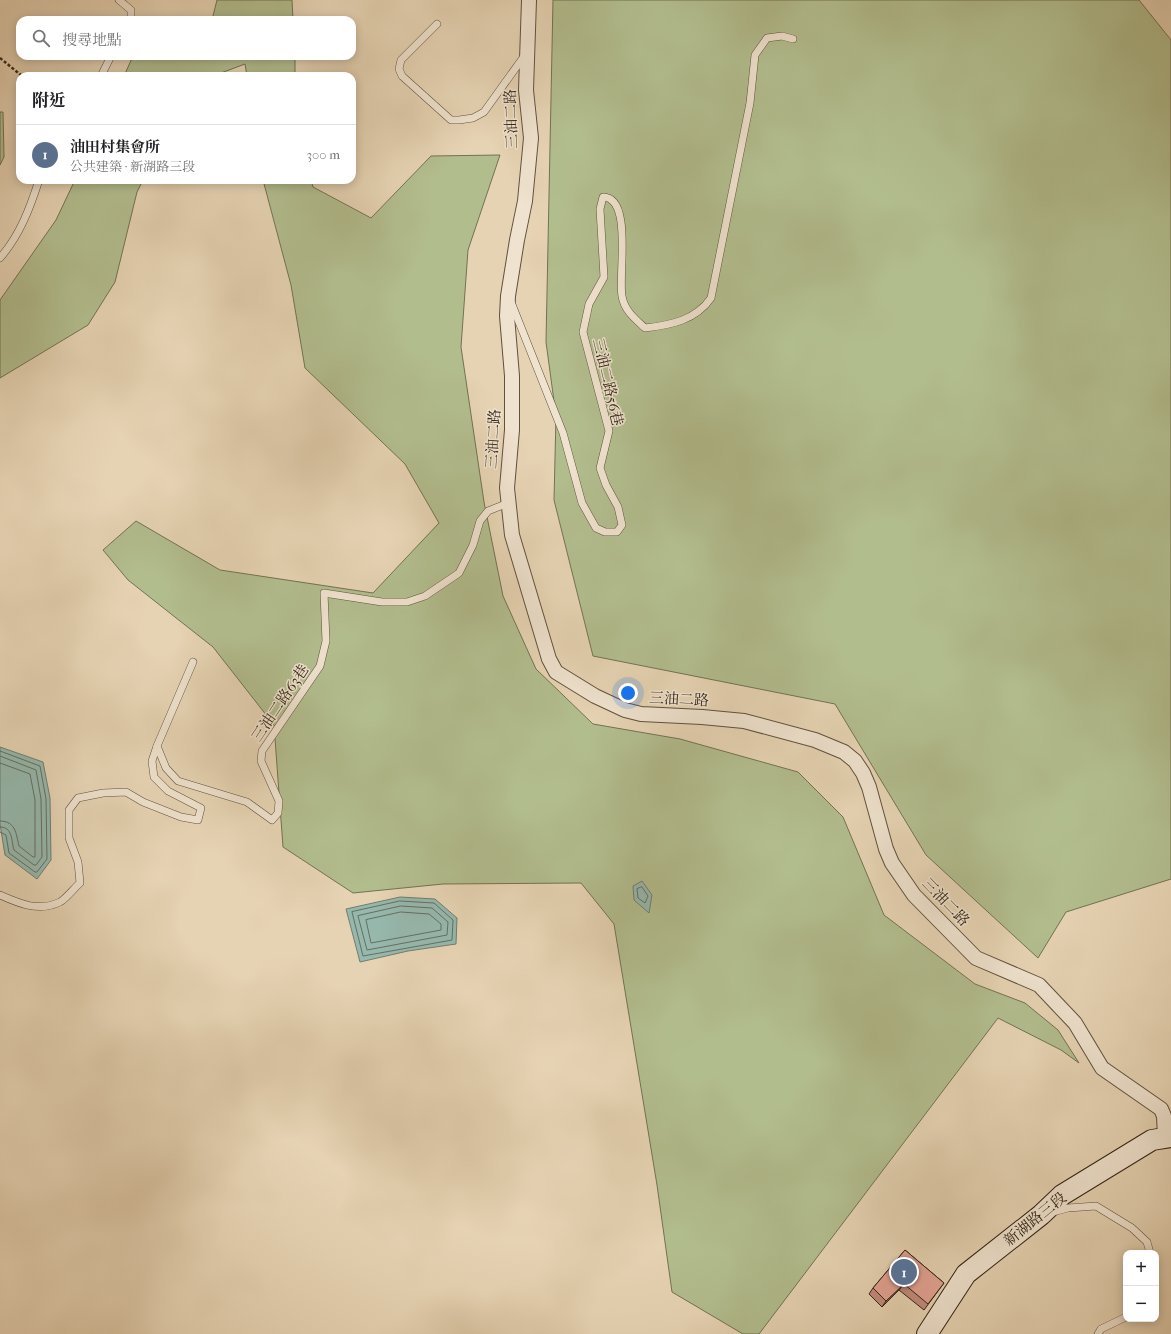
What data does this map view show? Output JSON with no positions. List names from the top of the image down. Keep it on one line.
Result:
{"streets":{"street":["三油二路","新湖路三段"],"lane":["三油二路56巷","三油二路63巷"]},"crossings":[["三油二路","三油二路56巷"],["三油二路","三油二路63巷"],["三油二路","新湖路三段"]],"page":{"search":"搜尋地點","heading":"附近","list":[{"mark":"1","name":"油田村集會所","note":"公共建築 · 新湖路三段","value":"300 m"}],"map_buttons":["+","−"],"pins":"1"}}
